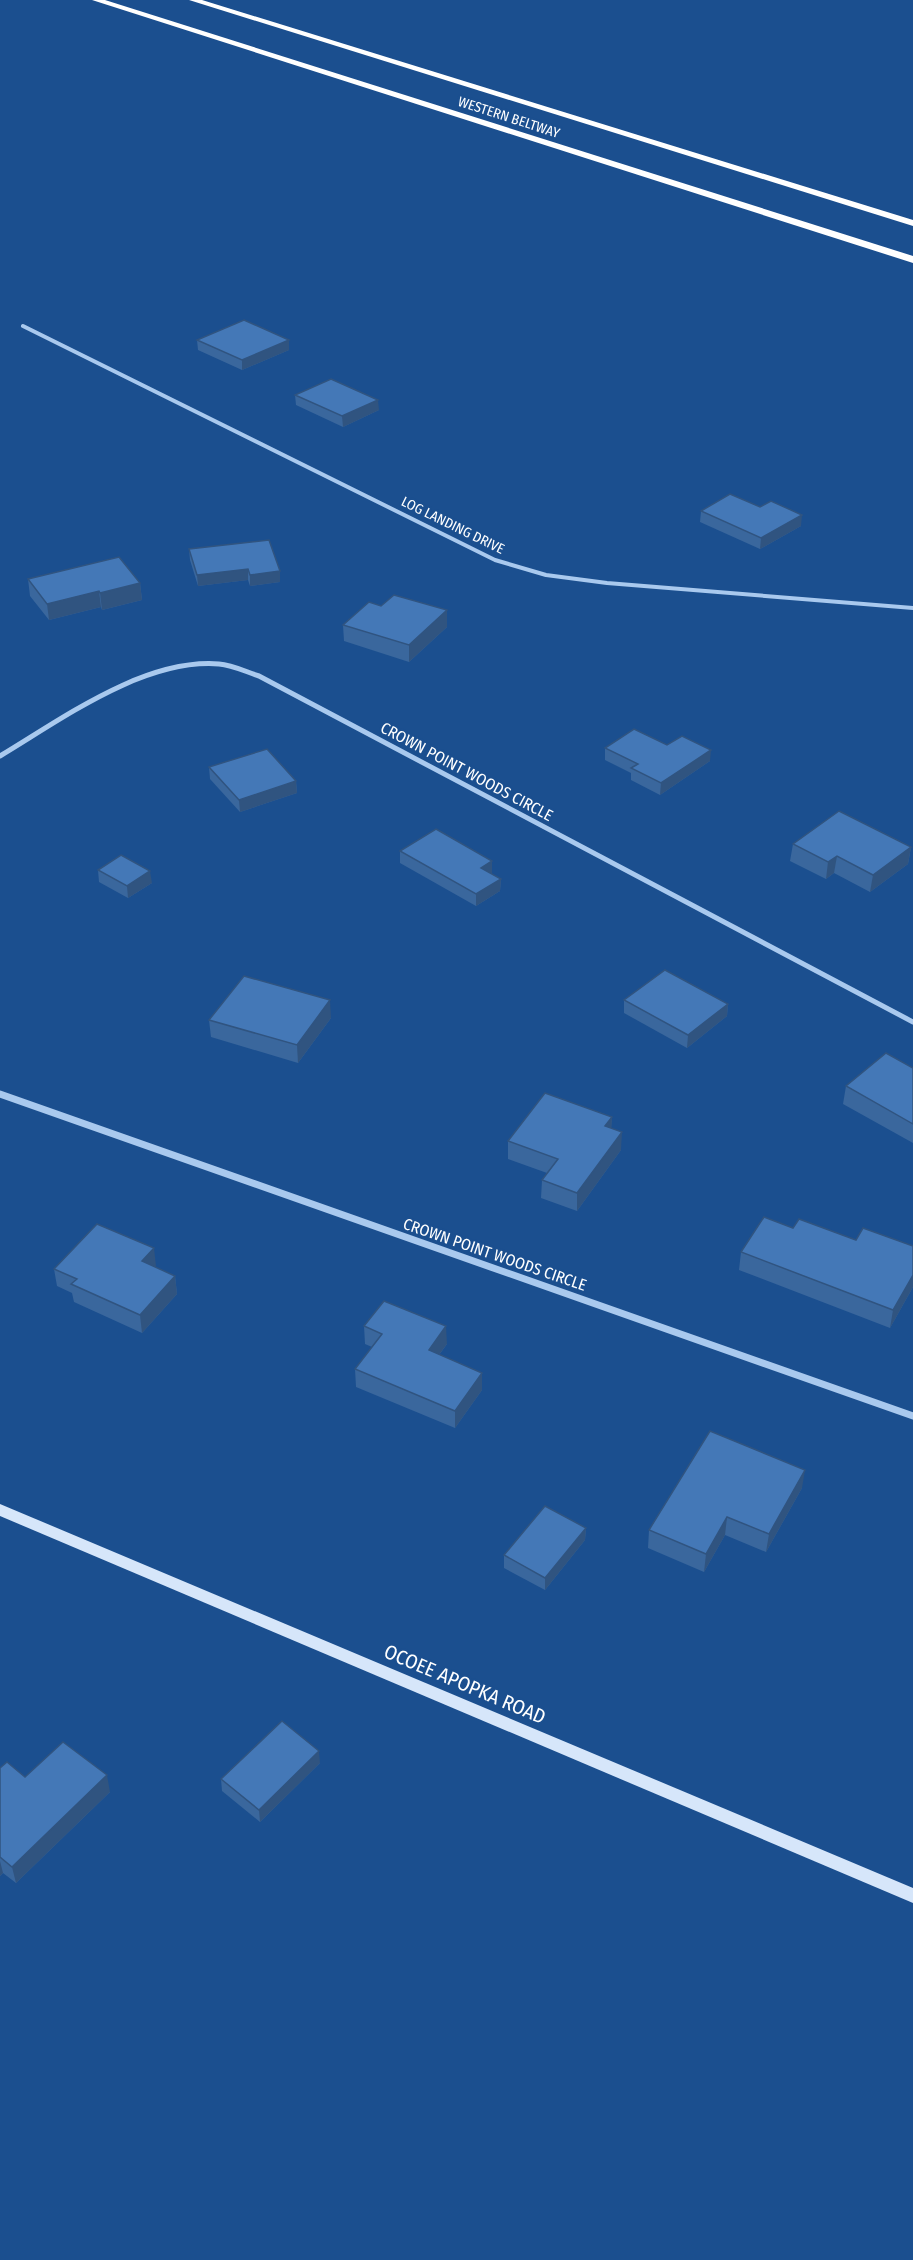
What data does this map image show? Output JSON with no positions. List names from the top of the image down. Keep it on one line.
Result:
{"streets":{"highway":["WESTERN BELTWAY"],"main road":["OCOEE APOPKA ROAD"],"street":["LOG LANDING DRIVE","CROWN POINT WOODS CIRCLE"]}}
